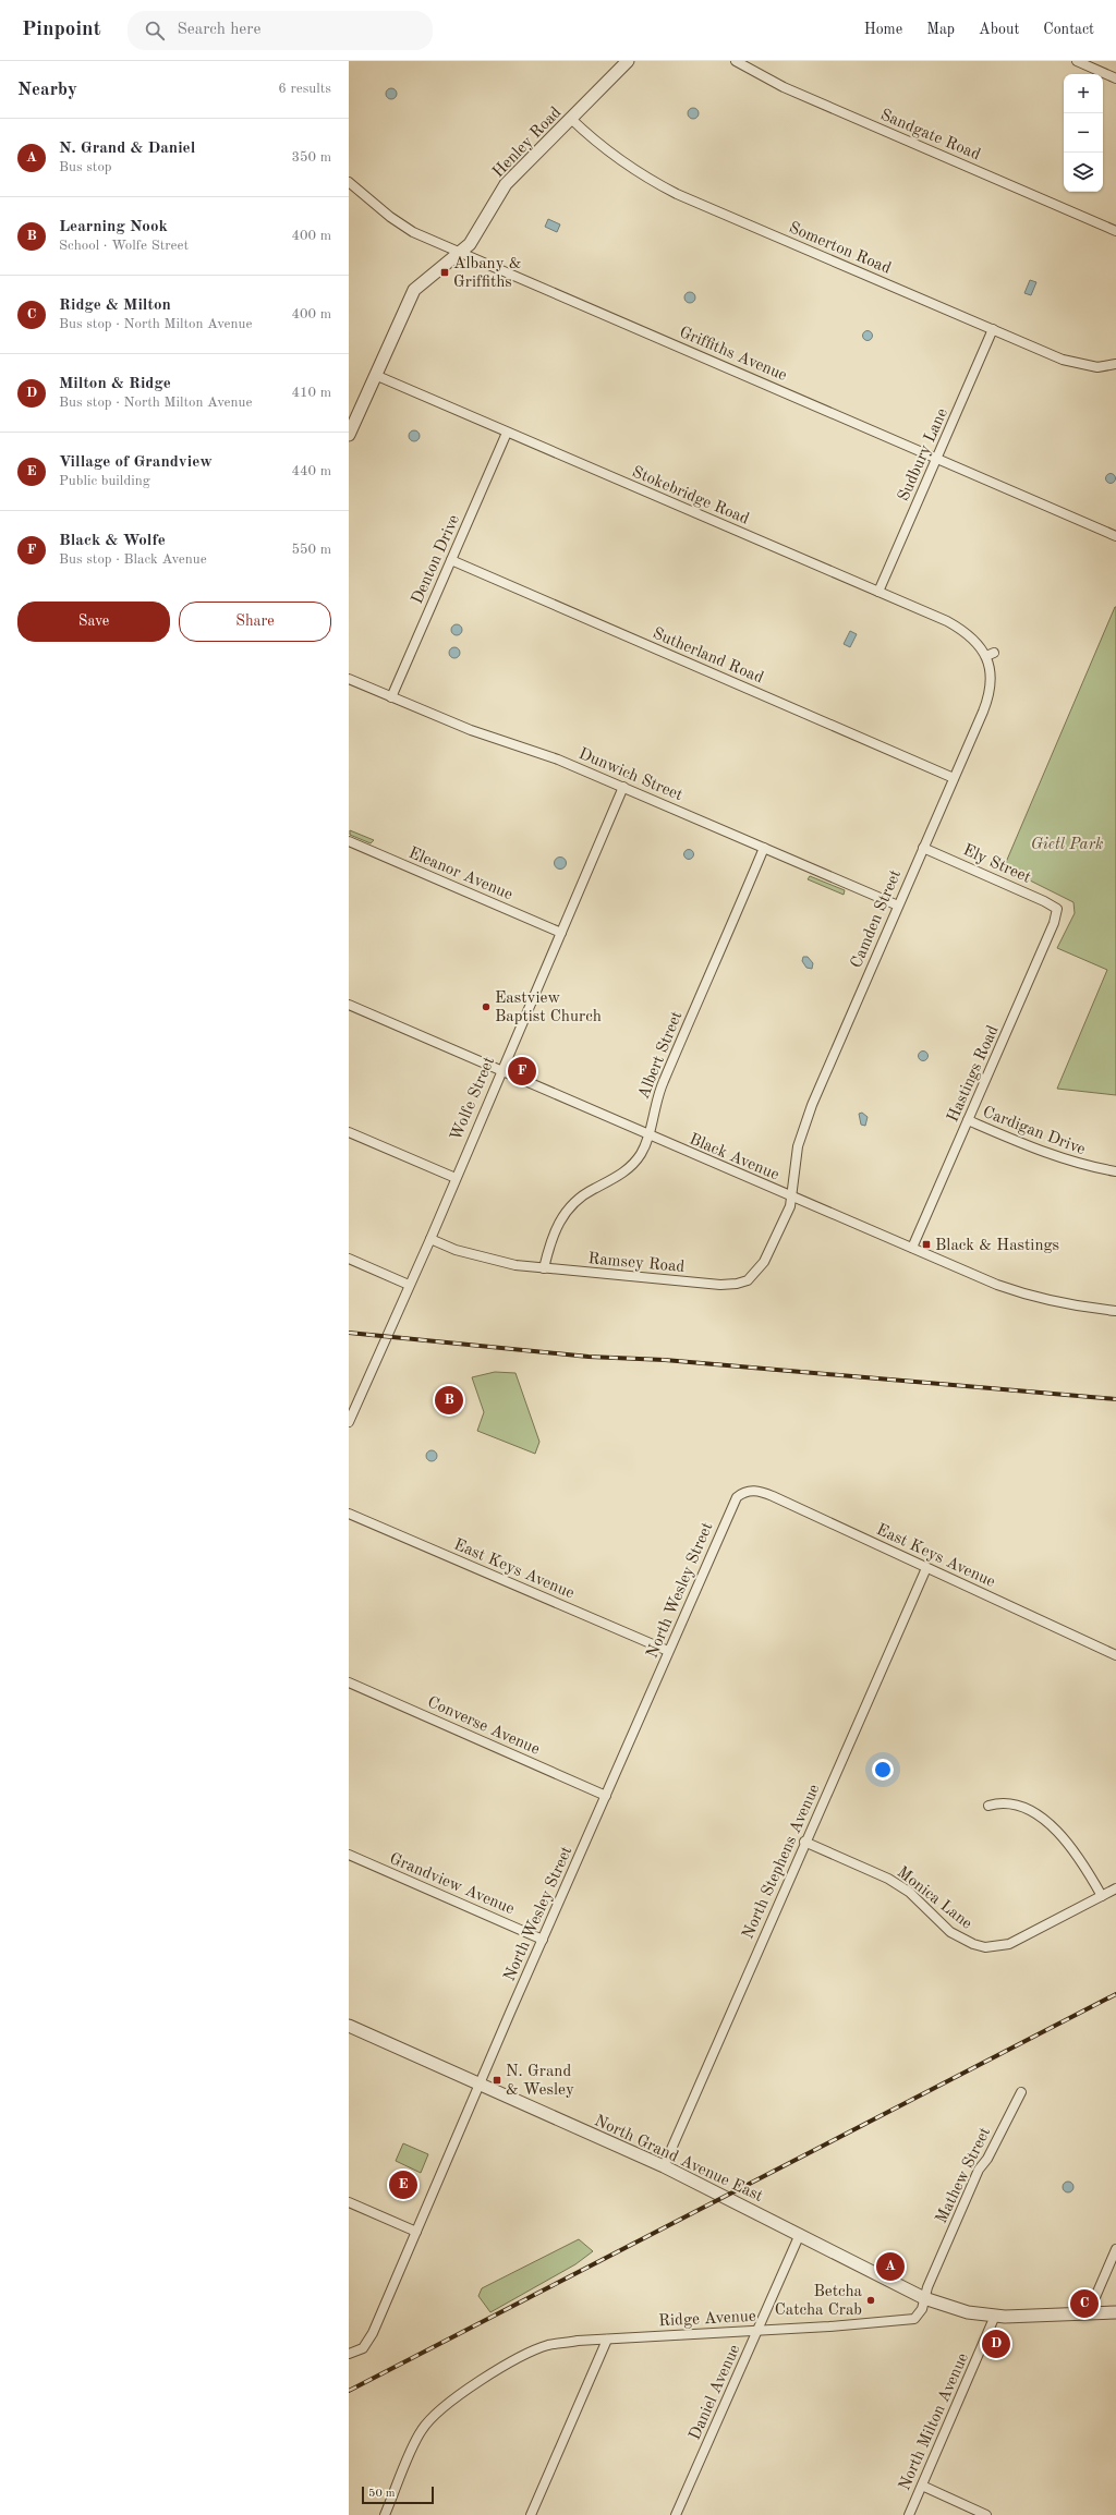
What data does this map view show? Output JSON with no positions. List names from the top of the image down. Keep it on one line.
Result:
{"streets":{"street":["Sandgate Road","Henley Road","Somerton Road","Griffiths Avenue","Sudbury Lane","Stokebridge Road","Denton Drive","Sutherland Road","Dunwich Street","Ely Street","Eleanor Avenue","Camden Street","Albert Street","Hastings Road","Wolfe Street","Cardigan Drive","Black Avenue","Ramsey Road","East Keys Avenue","North Wesley Street","Converse Avenue","North Stephens Avenue","Grandview Avenue","Monica Lane","North Grand Avenue East","Mathew Street","Ridge Avenue","Daniel Avenue","North Milton Avenue"]},"crossings":[["Henley Road","Somerton Road"],["Henley Road","Griffiths Avenue"],["Henley Road","Stokebridge Road"],["Somerton Road","Sudbury Lane"],["Griffiths Avenue","Sudbury Lane"],["Sudbury Lane","Stokebridge Road"],["Stokebridge Road","Denton Drive"],["Stokebridge Road","Camden Street"],["Denton Drive","Sutherland Road"],["Denton Drive","Dunwich Street"],["Sutherland Road","Camden Street"],["Dunwich Street","Camden Street"],["Dunwich Street","Albert Street"],["Dunwich Street","Wolfe Street"],["Ely Street","Camden Street"],["Ely Street","Hastings Road"],["Eleanor Avenue","Wolfe Street"],["Camden Street","Black Avenue"],["Camden Street","Ramsey Road"],["Albert Street","Black Avenue"],["Albert Street","Ramsey Road"],["Hastings Road","Cardigan Drive"],["Hastings Road","Black Avenue"],["Wolfe Street","Black Avenue"],["Wolfe Street","Ramsey Road"],["Black Avenue","Ramsey Road"],["East Keys Avenue","North Wesley Street"],["East Keys Avenue","North Stephens Avenue"],["North Wesley Street","Converse Avenue"],["North Wesley Street","Grandview Avenue"],["North Wesley Street","North Grand Avenue East"],["North Stephens Avenue","Monica Lane"],["North Stephens Avenue","North Grand Avenue East"],["North Grand Avenue East","Mathew Street"],["North Grand Avenue East","Ridge Avenue"],["North Grand Avenue East","Daniel Avenue"],["North Grand Avenue East","North Milton Avenue"],["Mathew Street","Ridge Avenue"],["Ridge Avenue","Daniel Avenue"]],"parks":["Gietl Park"],"places":{"transit":["Albany & Griffiths","Black & Hastings","N. Grand & Wesley"],"other":["Eastview Baptist Church","Betcha Catcha Crab"]},"scale_bar":"50 m","page":{"header":"Pinpoint","search":"Search here","nav":["Home","Map","About","Contact"],"heading":["Nearby","6 results"],"map_buttons":["+","−"],"list":[{"mark":"A","name":"N. Grand & Daniel","note":"Bus stop","value":"350 m"},{"mark":"B","name":"Learning Nook","note":"School · Wolfe Street","value":"400 m"},{"mark":"C","name":"Ridge & Milton","note":"Bus stop · North Milton Avenue","value":"400 m"},{"mark":"D","name":"Milton & Ridge","note":"Bus stop · North Milton Avenue","value":"410 m"},{"mark":"E","name":"Village of Grandview","note":"Public building","value":"440 m"},{"mark":"F","name":"Black & Wolfe","note":"Bus stop · Black Avenue","value":"550 m"}],"buttons":["Save","Share"],"pins":["F","B","E","A","C","D"],"scale":"50 m"}}
